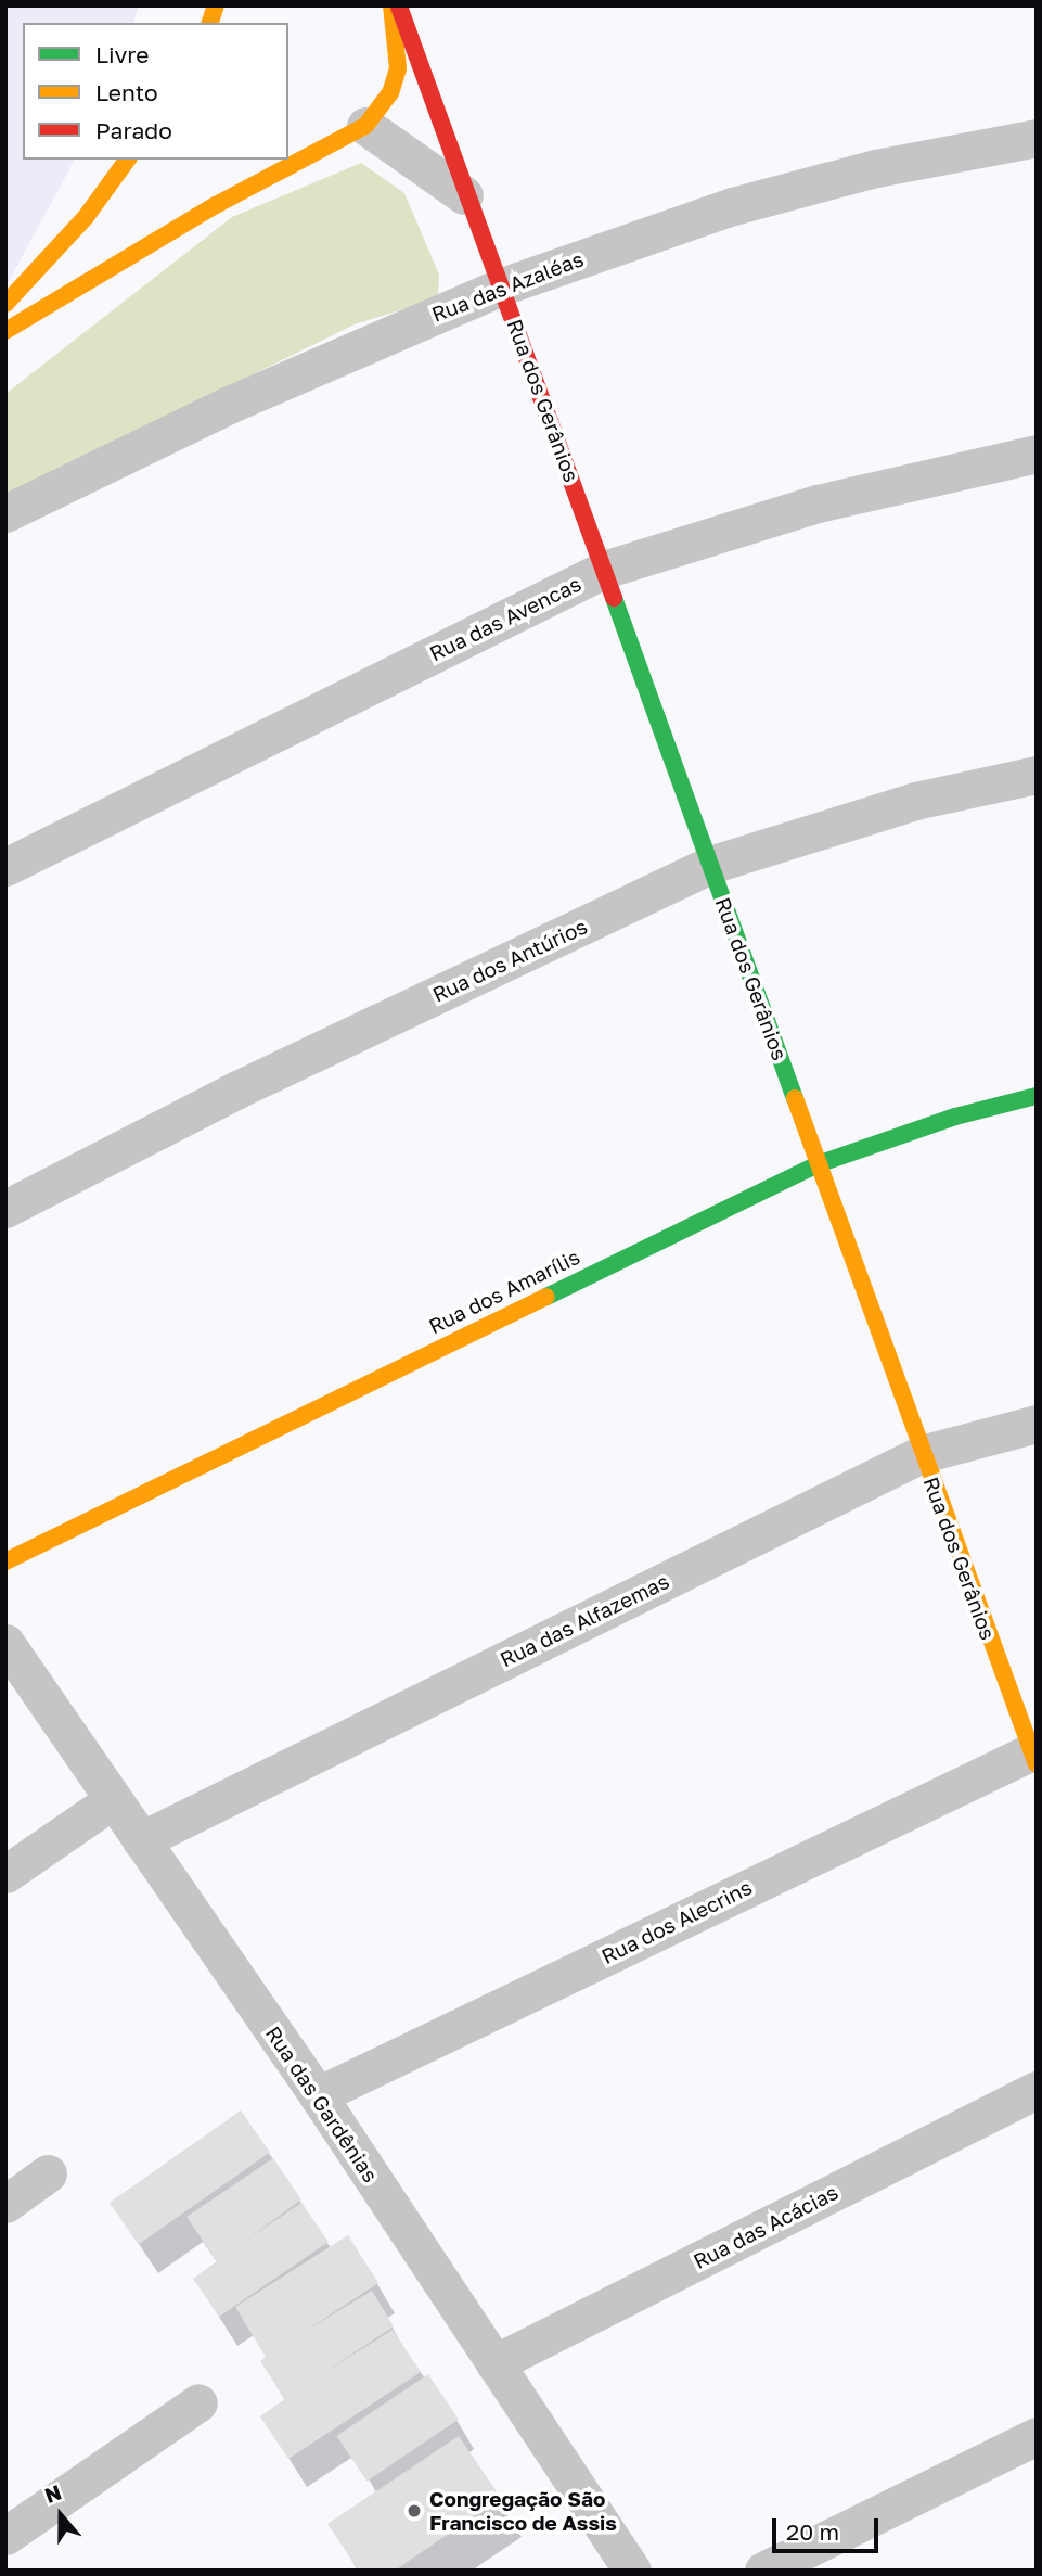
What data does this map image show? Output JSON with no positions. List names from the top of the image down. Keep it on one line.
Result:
{"streets":{"street":["Rua das Azaléas","Rua dos Gerânios","Rua das Avencas","Rua dos Antúrios","Rua dos Amarílis","Rua das Alfazemas","Rua dos Alecrins","Rua das Gardênias","Rua das Acácias"]},"crossings":[["Rua das Azaléas","Rua dos Gerânios"],["Rua dos Gerânios","Rua das Avencas"],["Rua dos Gerânios","Rua dos Antúrios"],["Rua dos Gerânios","Rua dos Amarílis"],["Rua dos Gerânios","Rua das Alfazemas"],["Rua dos Gerânios","Rua dos Alecrins"],["Rua das Alfazemas","Rua das Gardênias"],["Rua dos Alecrins","Rua das Gardênias"],["Rua das Gardênias","Rua das Acácias"]],"places":["Congregação São Francisco de Assis"],"legend":["Livre","Lento","Parado"],"scale_bar":"20 m","north":"top"}
